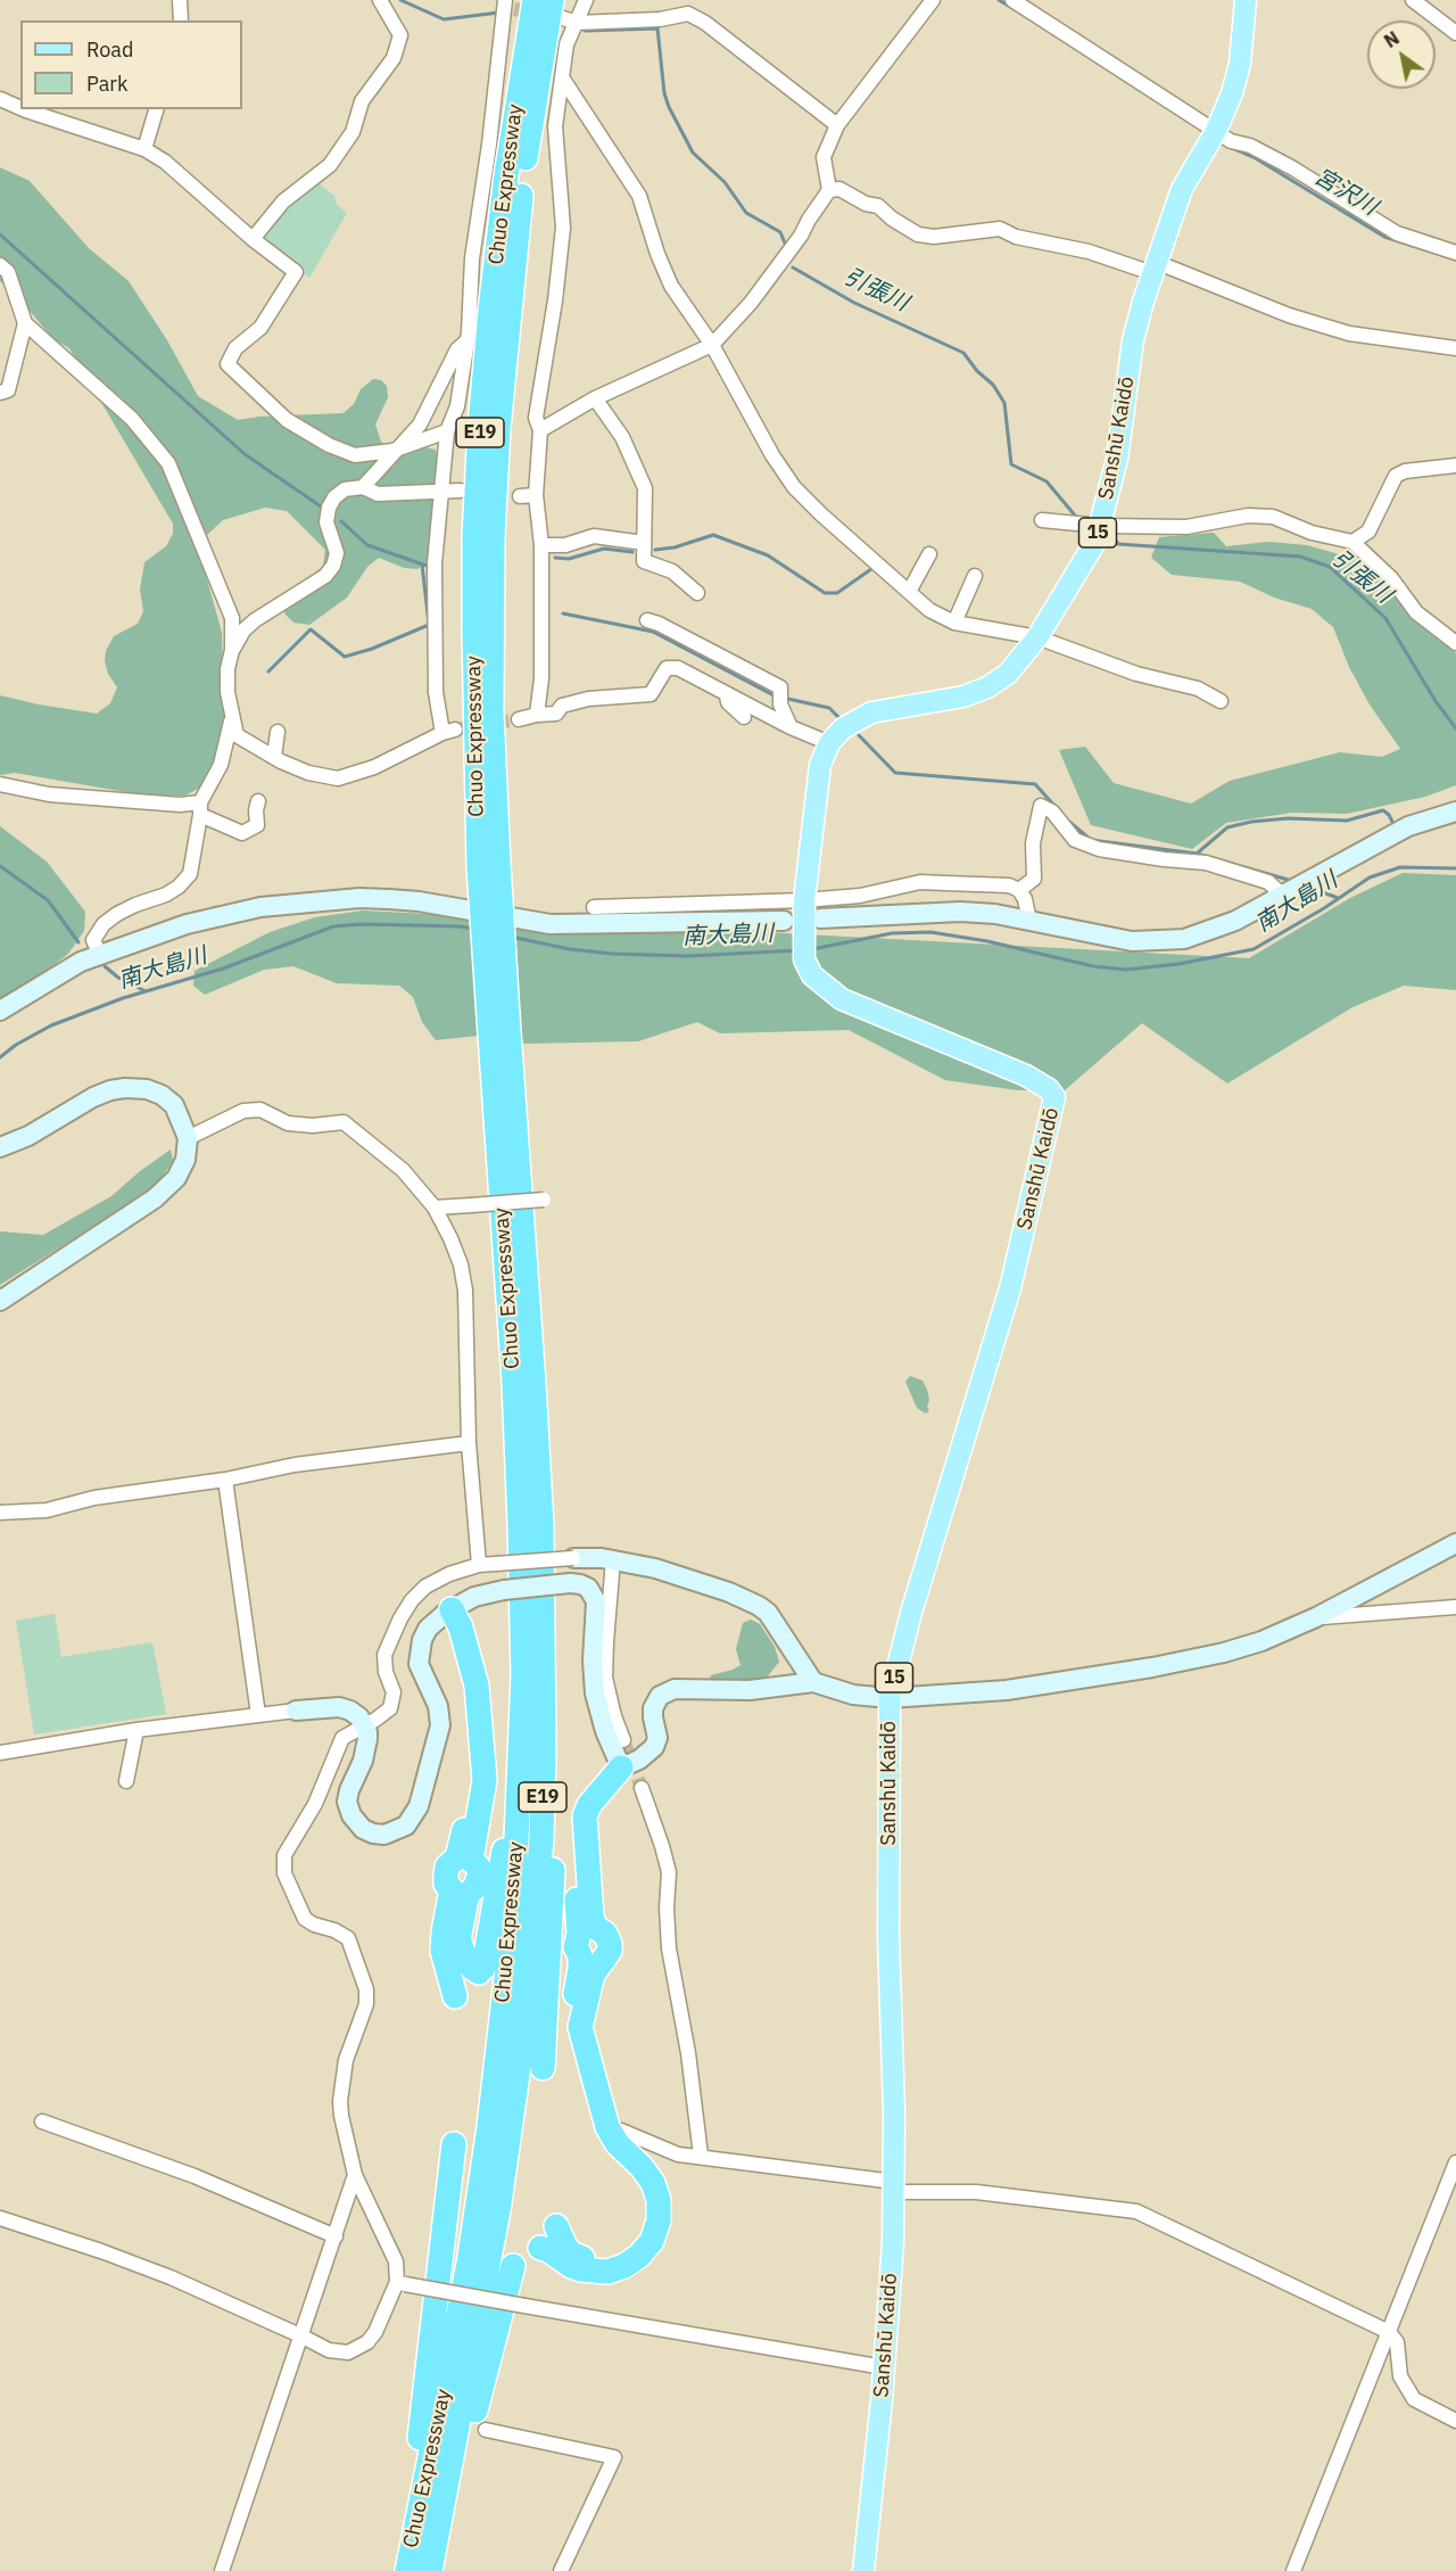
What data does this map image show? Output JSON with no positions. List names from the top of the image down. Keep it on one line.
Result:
{"streets":{"highway":["Chuo Expressway","E19"],"main road":["Sanshū Kaidō","15"]},"water":["宮沢川","引張川","南大島川"],"legend":["Road","Park"],"north":"top left"}
